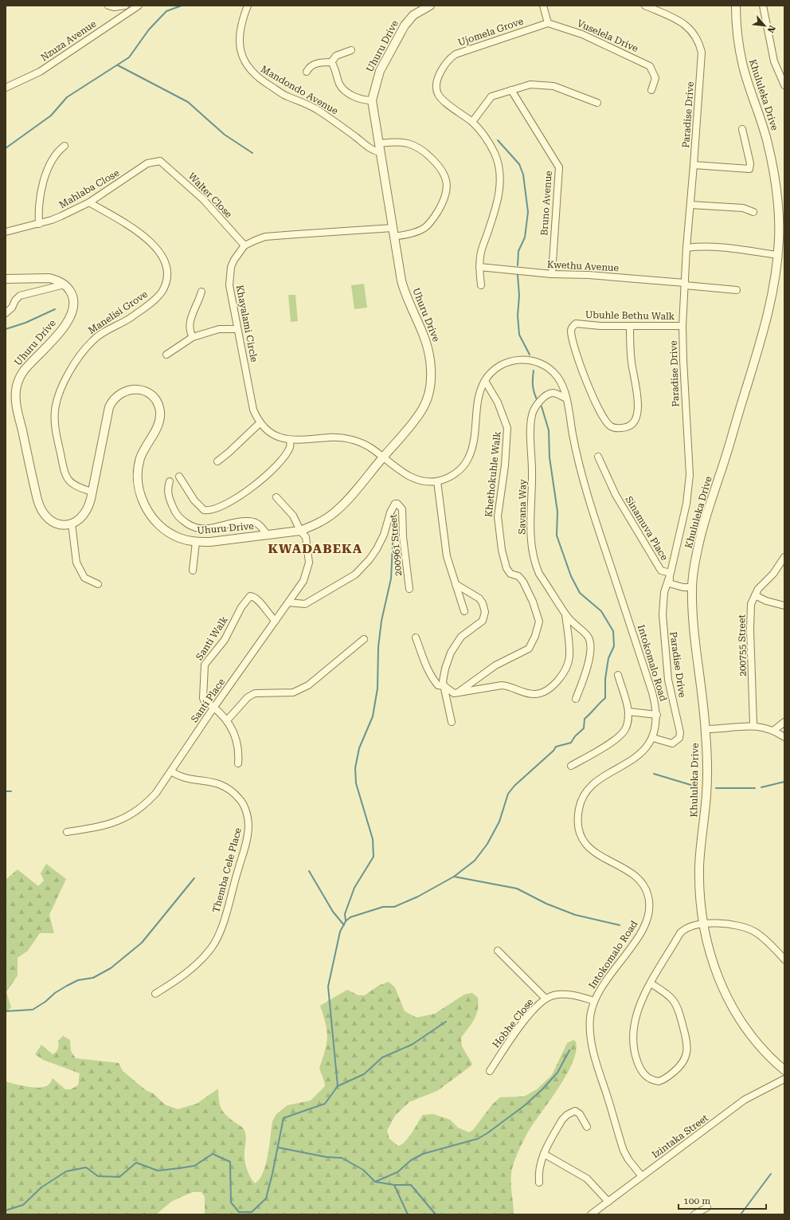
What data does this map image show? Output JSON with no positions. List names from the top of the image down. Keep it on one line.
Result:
{"streets":{"street":["Ujomela Grove","Vuselela Drive","Nzuza Avenue","Uhuru Drive","Mandondo Avenue","Khululeka Drive","Paradise Drive","Mahlaba Close","Walter Close","Bruno Avenue","Kwethu Avenue","Manelisi Grove","Ubuhle Bethu Walk","Khayalami Circle","Khethokuhle Walk","Savana Way","Sinamuva Place","200961 Street","Santi Walk","200755 Street","Intokomalo Road","Santi Place","Themba Cele Place","Hobhe Close","Izintaka Street"]},"crossings":[["Ujomela Grove","Vuselela Drive"],["Ujomela Grove","Kwethu Avenue"],["Uhuru Drive","Mandondo Avenue"],["Uhuru Drive","Manelisi Grove"],["Uhuru Drive","Khayalami Circle"],["Uhuru Drive","Intokomalo Road"],["Uhuru Drive","Santi Place"],["Khululeka Drive","Sinamuva Place"],["Paradise Drive","Kwethu Avenue"],["Paradise Drive","Ubuhle Bethu Walk"],["Paradise Drive","Sinamuva Place"],["Paradise Drive","Intokomalo Road"],["Mahlaba Close","Walter Close"],["Mahlaba Close","Manelisi Grove"],["Walter Close","Khayalami Circle"],["Bruno Avenue","Kwethu Avenue"],["Khayalami Circle","Intokomalo Road"],["Khethokuhle Walk","Intokomalo Road"],["Savana Way","Intokomalo Road"],["200961 Street","Santi Place"],["Santi Walk","Santi Place"],["Intokomalo Road","Hobhe Close"],["Intokomalo Road","Izintaka Street"],["Santi Place","Themba Cele Place"]],"districts":["KWADABEKA"],"scale_bar":"100 m","north":"bottom right"}
